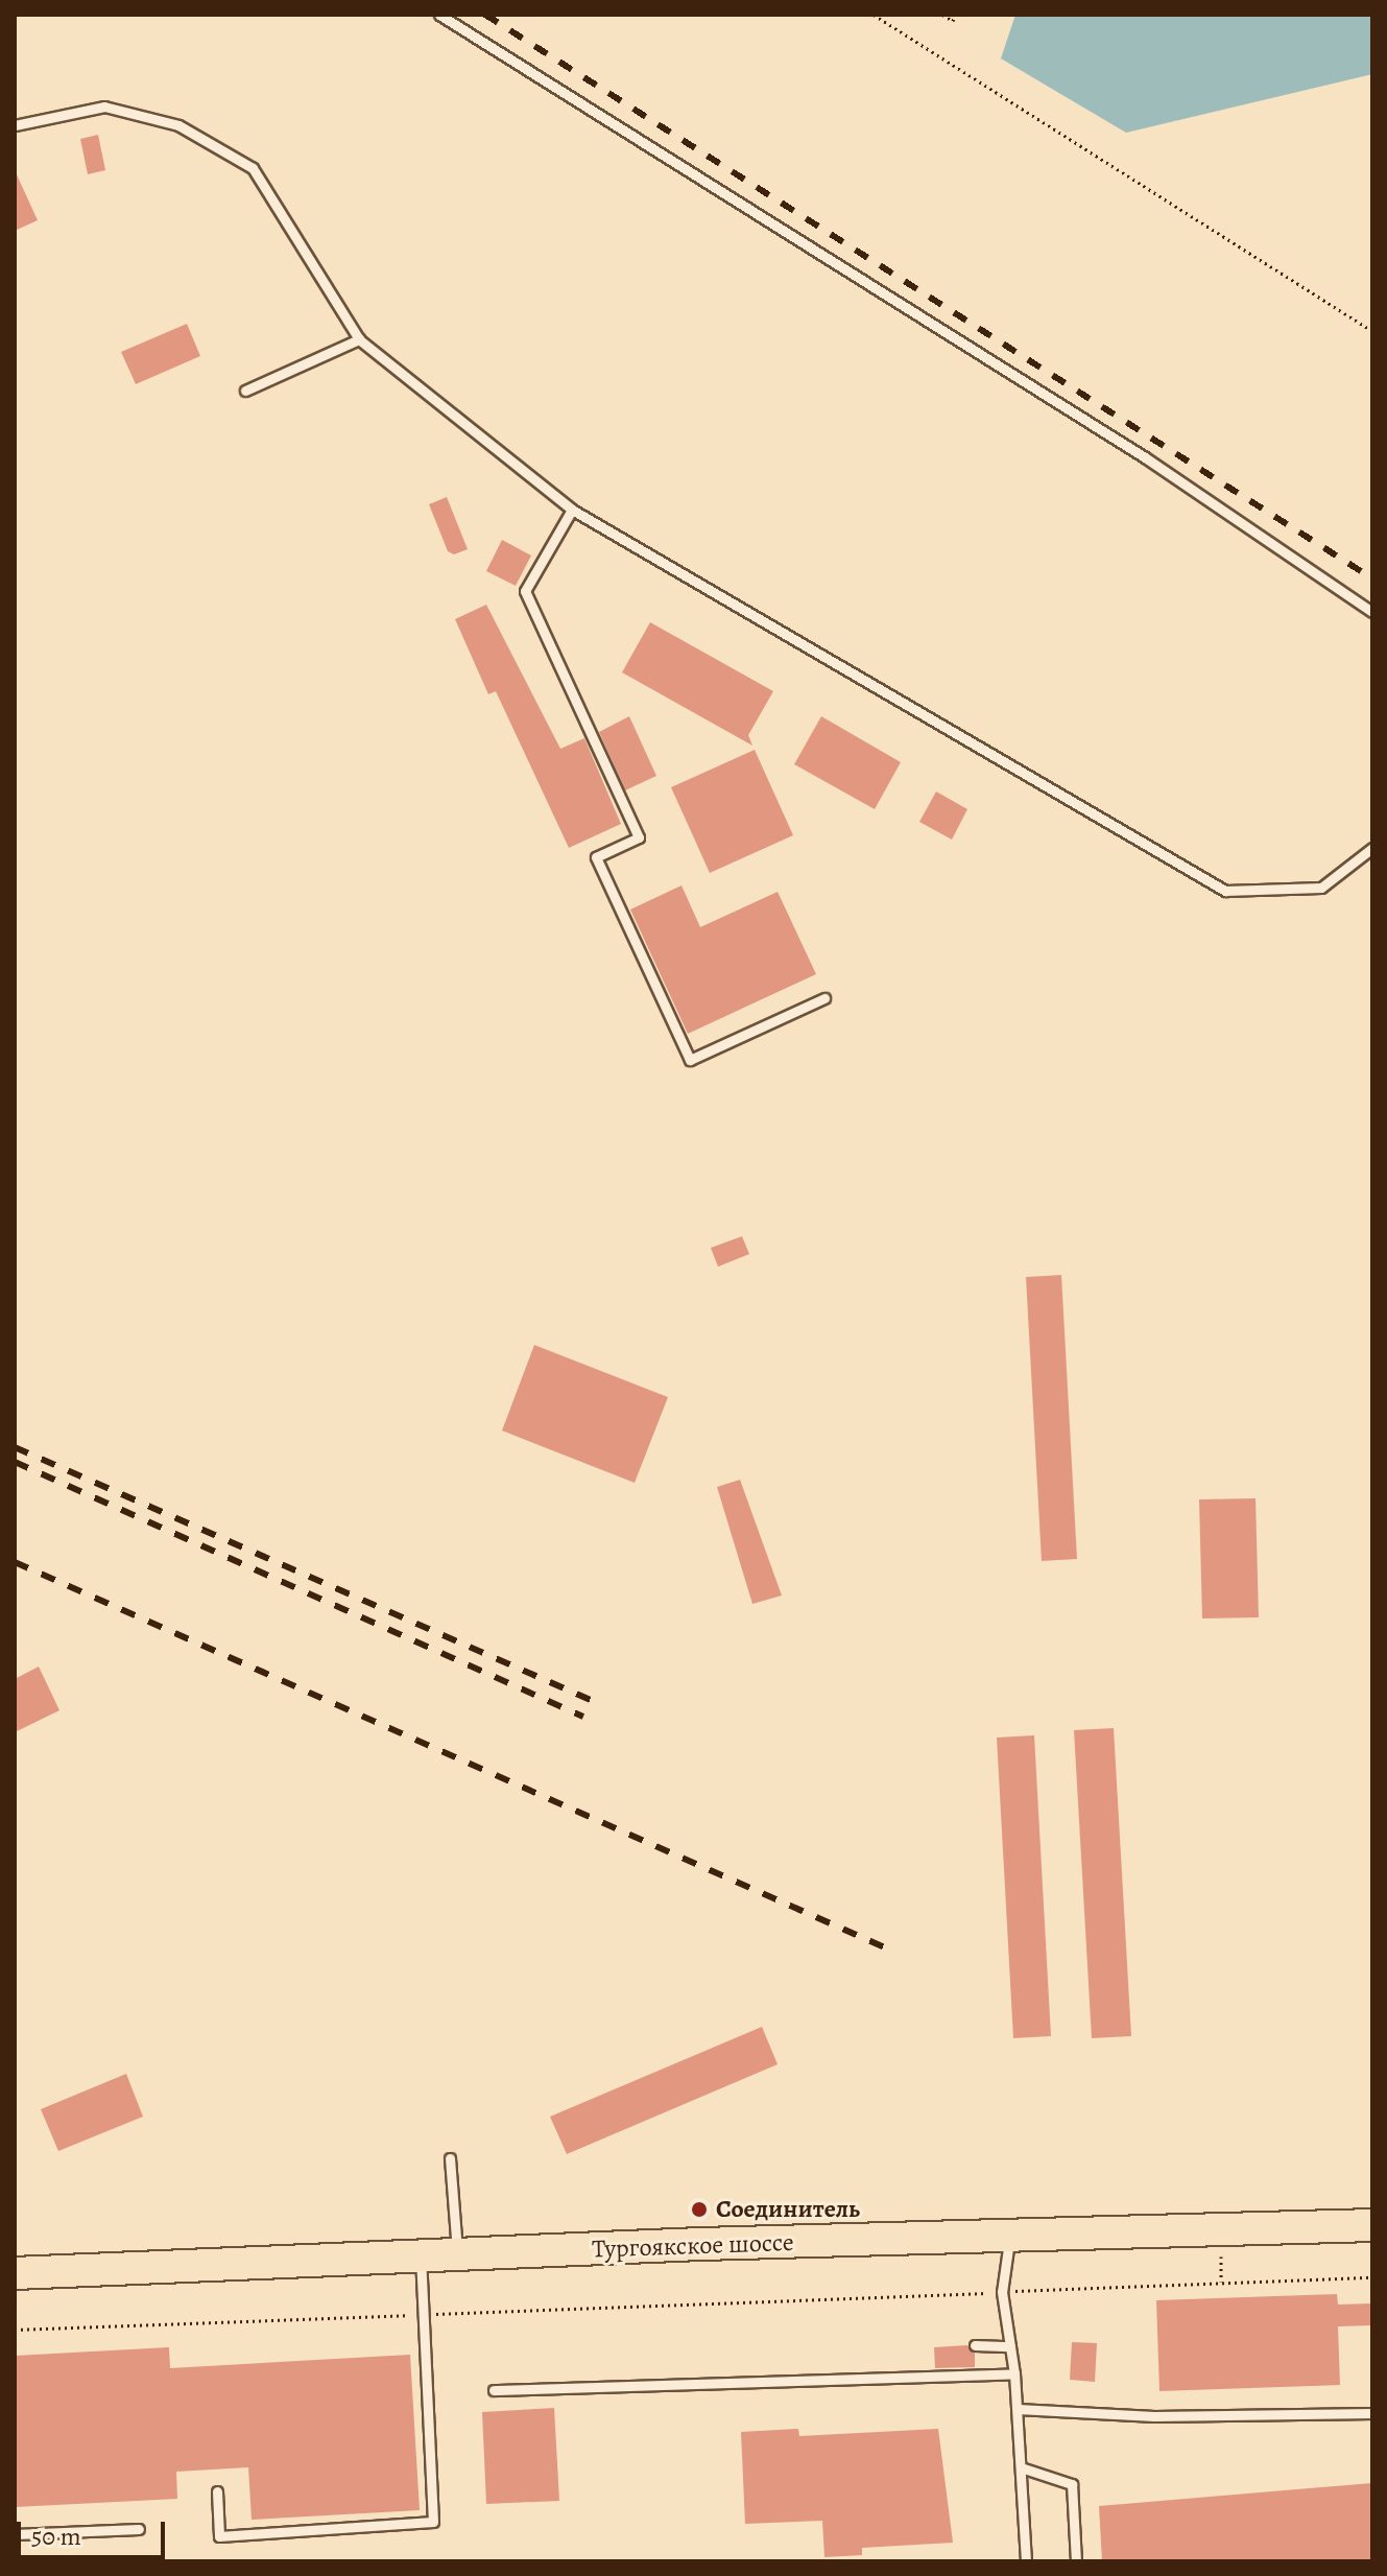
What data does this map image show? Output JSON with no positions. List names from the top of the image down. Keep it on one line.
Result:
{"streets":{"main road":["Тургоякское шоссе"]},"places":["Соединитель"],"scale_bar":"50 m"}
